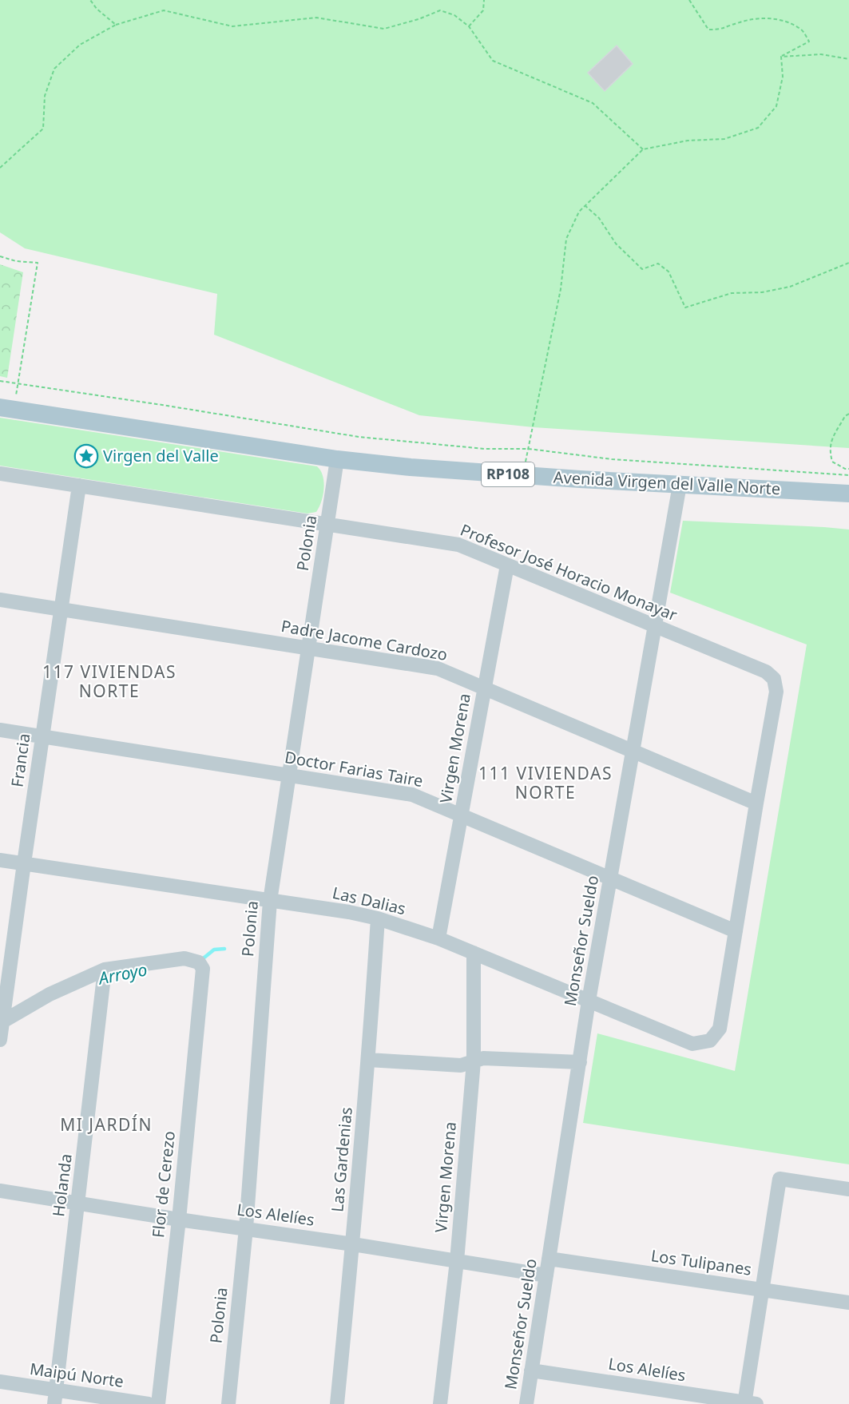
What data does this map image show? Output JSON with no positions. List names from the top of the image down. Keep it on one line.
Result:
{"streets":{"main road":["RP108","Avenida Virgen del Valle Norte"],"street":["Polonia","Profesor José Horacio Monayar","Padre Jacome Cardozo","Virgen Morena","Francia","Doctor Farias Taire","Las Dalias","Monseñor Sueldo","Las Gardenias","Flor de Cerezo","Holanda","Los Alelíes","Los Tulipanes","Maipú Norte"]},"crossings":[["Avenida Virgen del Valle Norte","Polonia"],["Avenida Virgen del Valle Norte","Monseñor Sueldo"],["Polonia","Profesor José Horacio Monayar"],["Polonia","Padre Jacome Cardozo"],["Polonia","Doctor Farias Taire"],["Polonia","Las Dalias"],["Polonia","Los Alelíes"],["Profesor José Horacio Monayar","Padre Jacome Cardozo"],["Profesor José Horacio Monayar","Virgen Morena"],["Profesor José Horacio Monayar","Francia"],["Profesor José Horacio Monayar","Monseñor Sueldo"],["Padre Jacome Cardozo","Virgen Morena"],["Padre Jacome Cardozo","Francia"],["Padre Jacome Cardozo","Monseñor Sueldo"],["Virgen Morena","Doctor Farias Taire"],["Virgen Morena","Las Dalias"],["Virgen Morena","Los Alelíes"],["Francia","Doctor Farias Taire"],["Francia","Las Dalias"],["Doctor Farias Taire","Las Dalias"],["Doctor Farias Taire","Monseñor Sueldo"],["Las Dalias","Monseñor Sueldo"],["Las Dalias","Las Gardenias"],["Monseñor Sueldo","Los Alelíes"],["Monseñor Sueldo","Los Tulipanes"],["Las Gardenias","Los Alelíes"],["Flor de Cerezo","Holanda"],["Flor de Cerezo","Los Alelíes"],["Holanda","Los Alelíes"],["Holanda","Maipú Norte"]],"districts":["117 VIVIENDAS NORTE","111 VIVIENDAS NORTE","MI JARDÍN"],"water":["Arroyo"],"places":{"place":["Virgen del Valle"]}}
